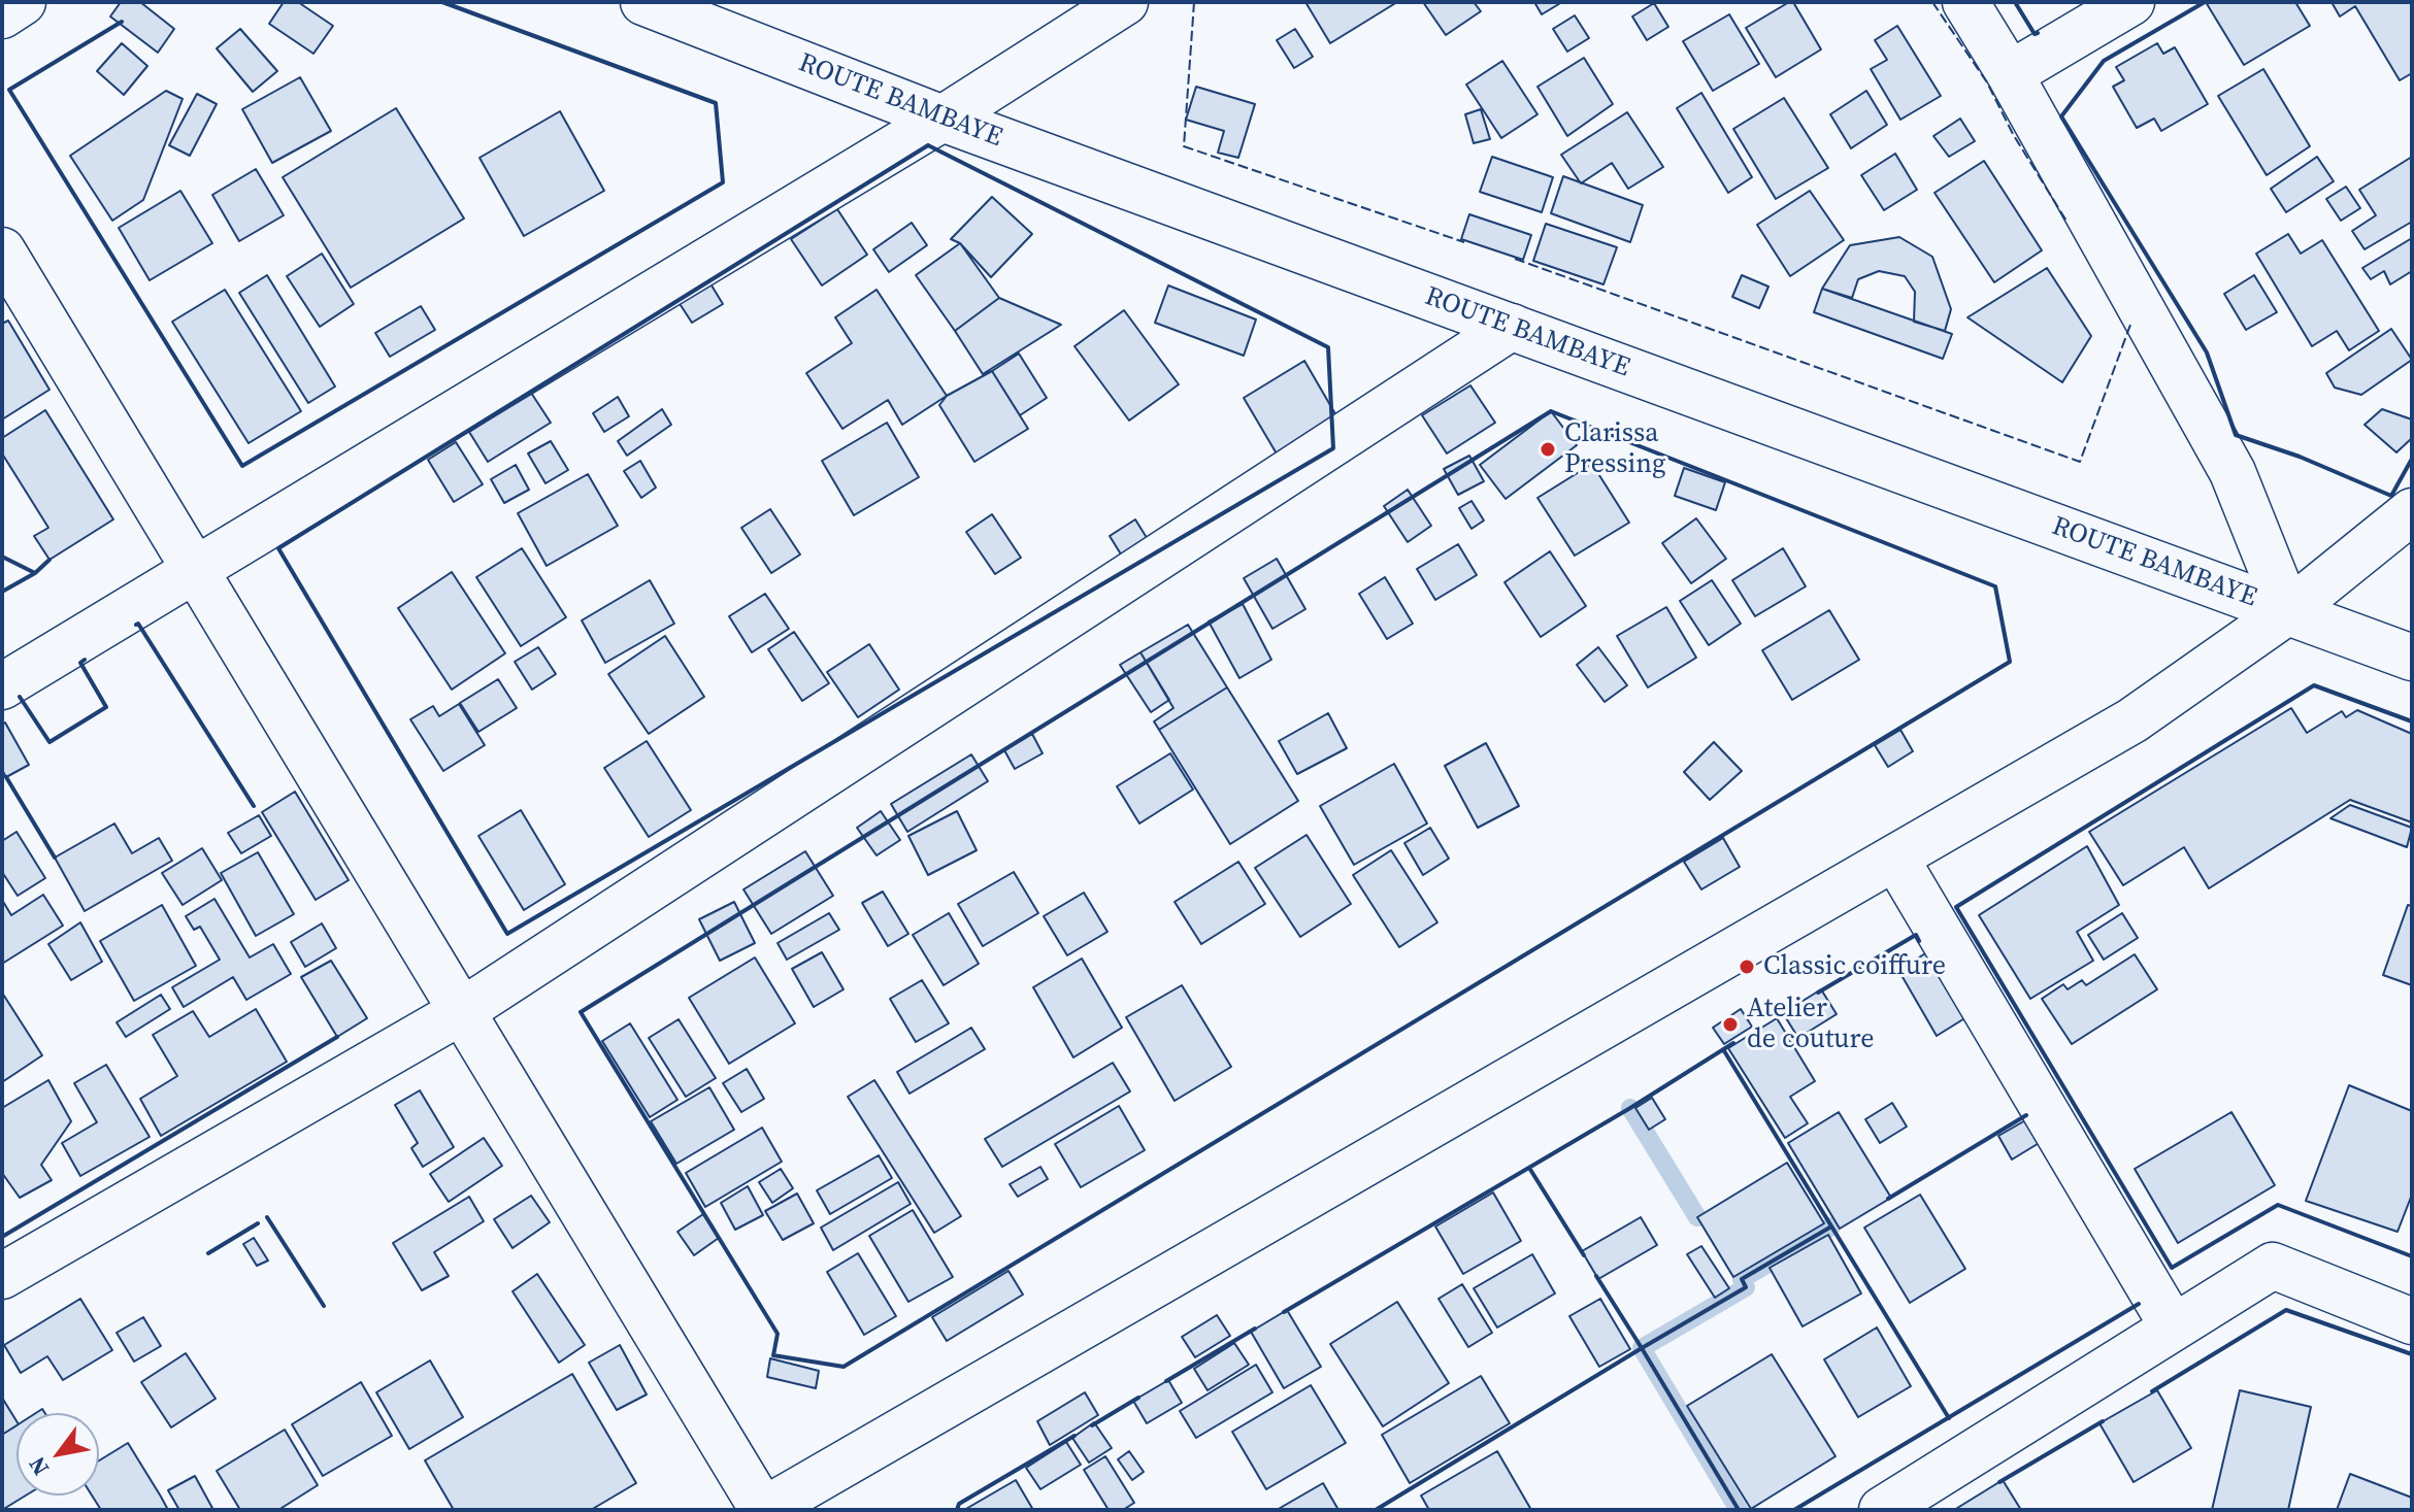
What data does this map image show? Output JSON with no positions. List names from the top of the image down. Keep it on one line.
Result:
{"streets":{"street":["ROUTE BAMBAYE"]},"places":["Clarissa Pressing","Classic coiffure","Atelier de couture"],"north":"bottom left"}
